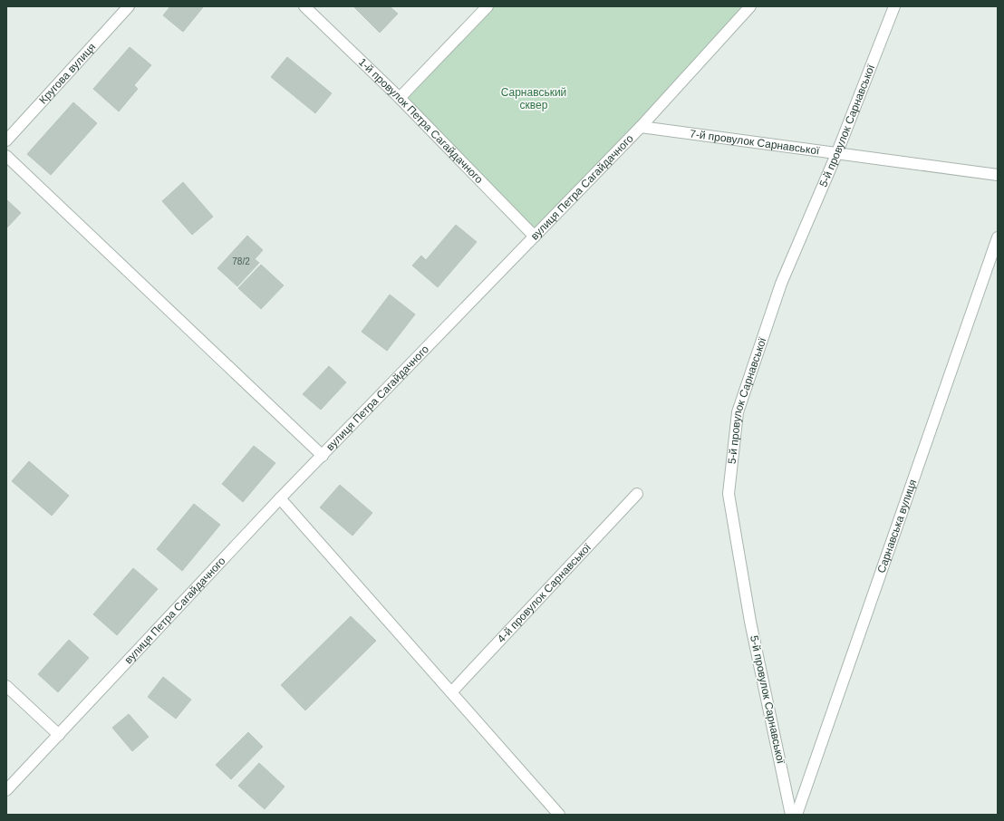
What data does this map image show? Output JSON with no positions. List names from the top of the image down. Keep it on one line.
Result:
{"streets":{"street":["Кругова вулиця","1-й провулок Петра Сагайдачного","5-й провулок Сарнавської","7-й провулок Сарнавської","вулиця Петра Сагайдачного","Сарнавська вулиця","4-й провулок Сарнавської"]},"crossings":[["1-й провулок Петра Сагайдачного","вулиця Петра Сагайдачного"],["5-й провулок Сарнавської","7-й провулок Сарнавської"],["7-й провулок Сарнавської","вулиця Петра Сагайдачного"]],"parks":["Сарнавський сквер"],"house_numbers":["78/2"]}
